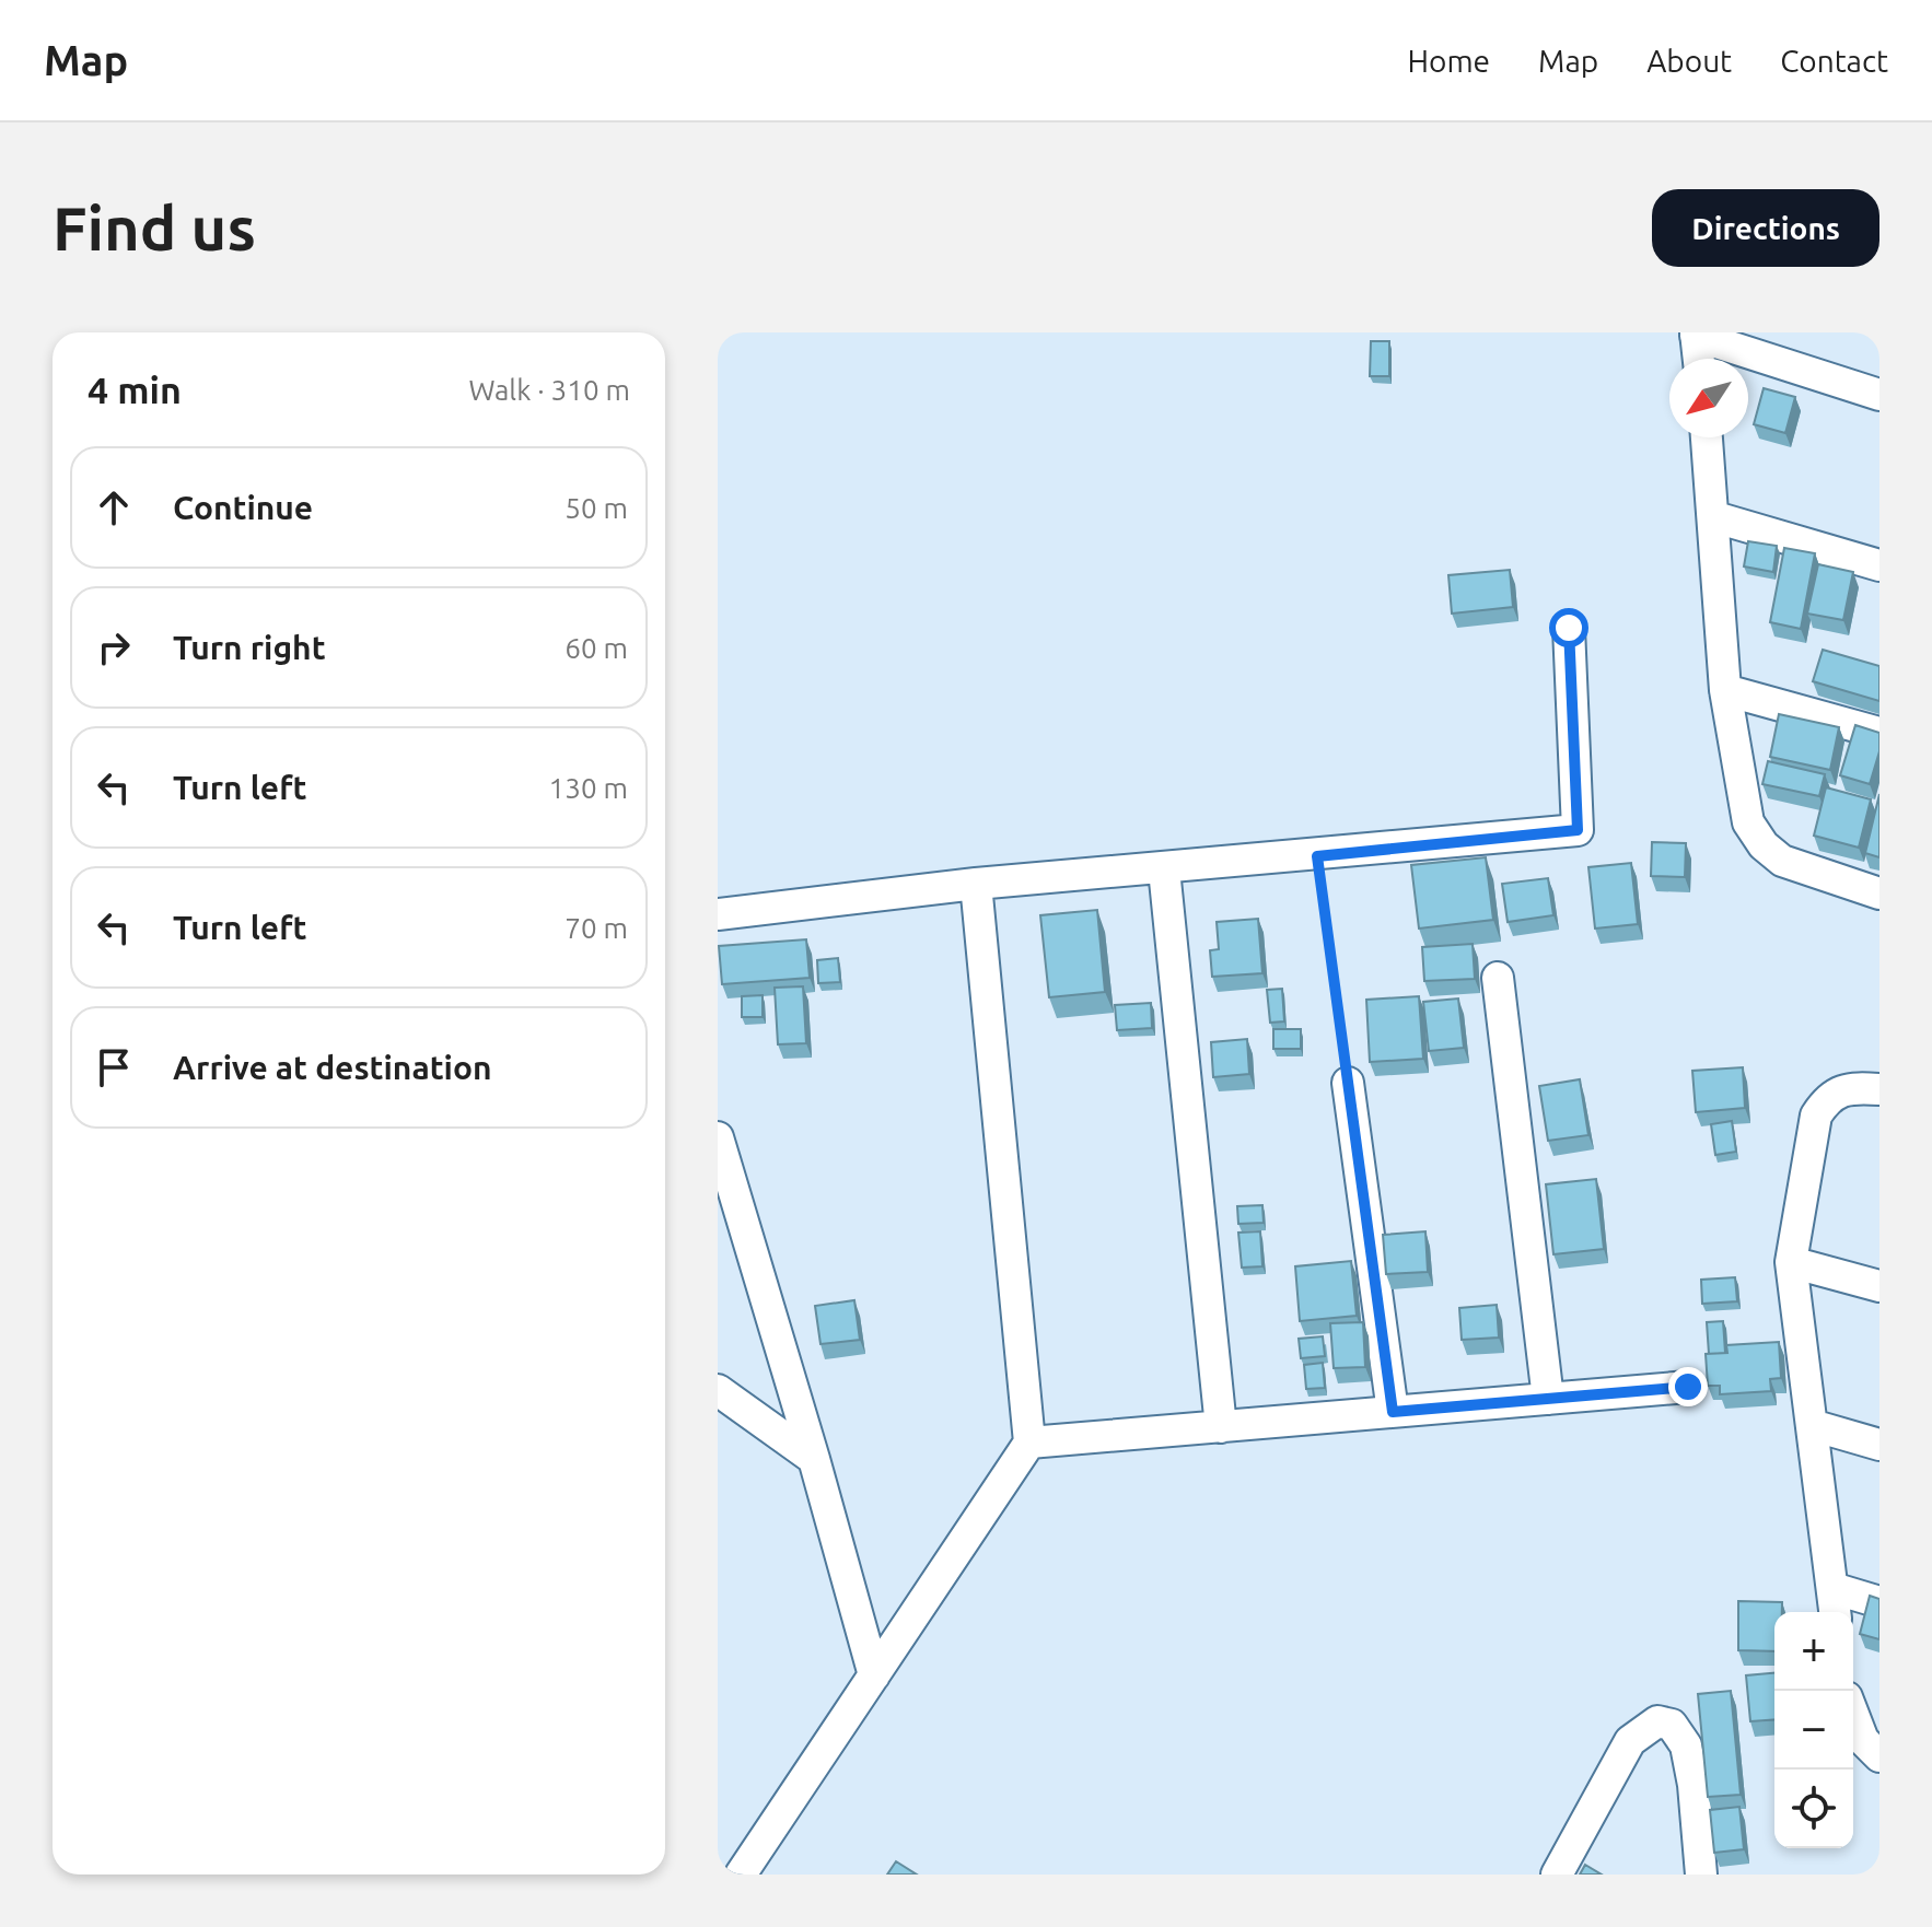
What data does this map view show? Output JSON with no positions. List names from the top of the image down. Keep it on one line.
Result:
{"north":"bottom left","page":{"header":"Map","nav":["Home","Map","About","Contact"],"buttons":"Directions","title":"Find us","heading":["4 min","Walk · 310 m"],"list":[["Continue","50 m"],["Turn right","60 m"],["Turn left","130 m"],["Turn left","70 m"],"Arrive at destination"],"map_buttons":["+","−"]}}
